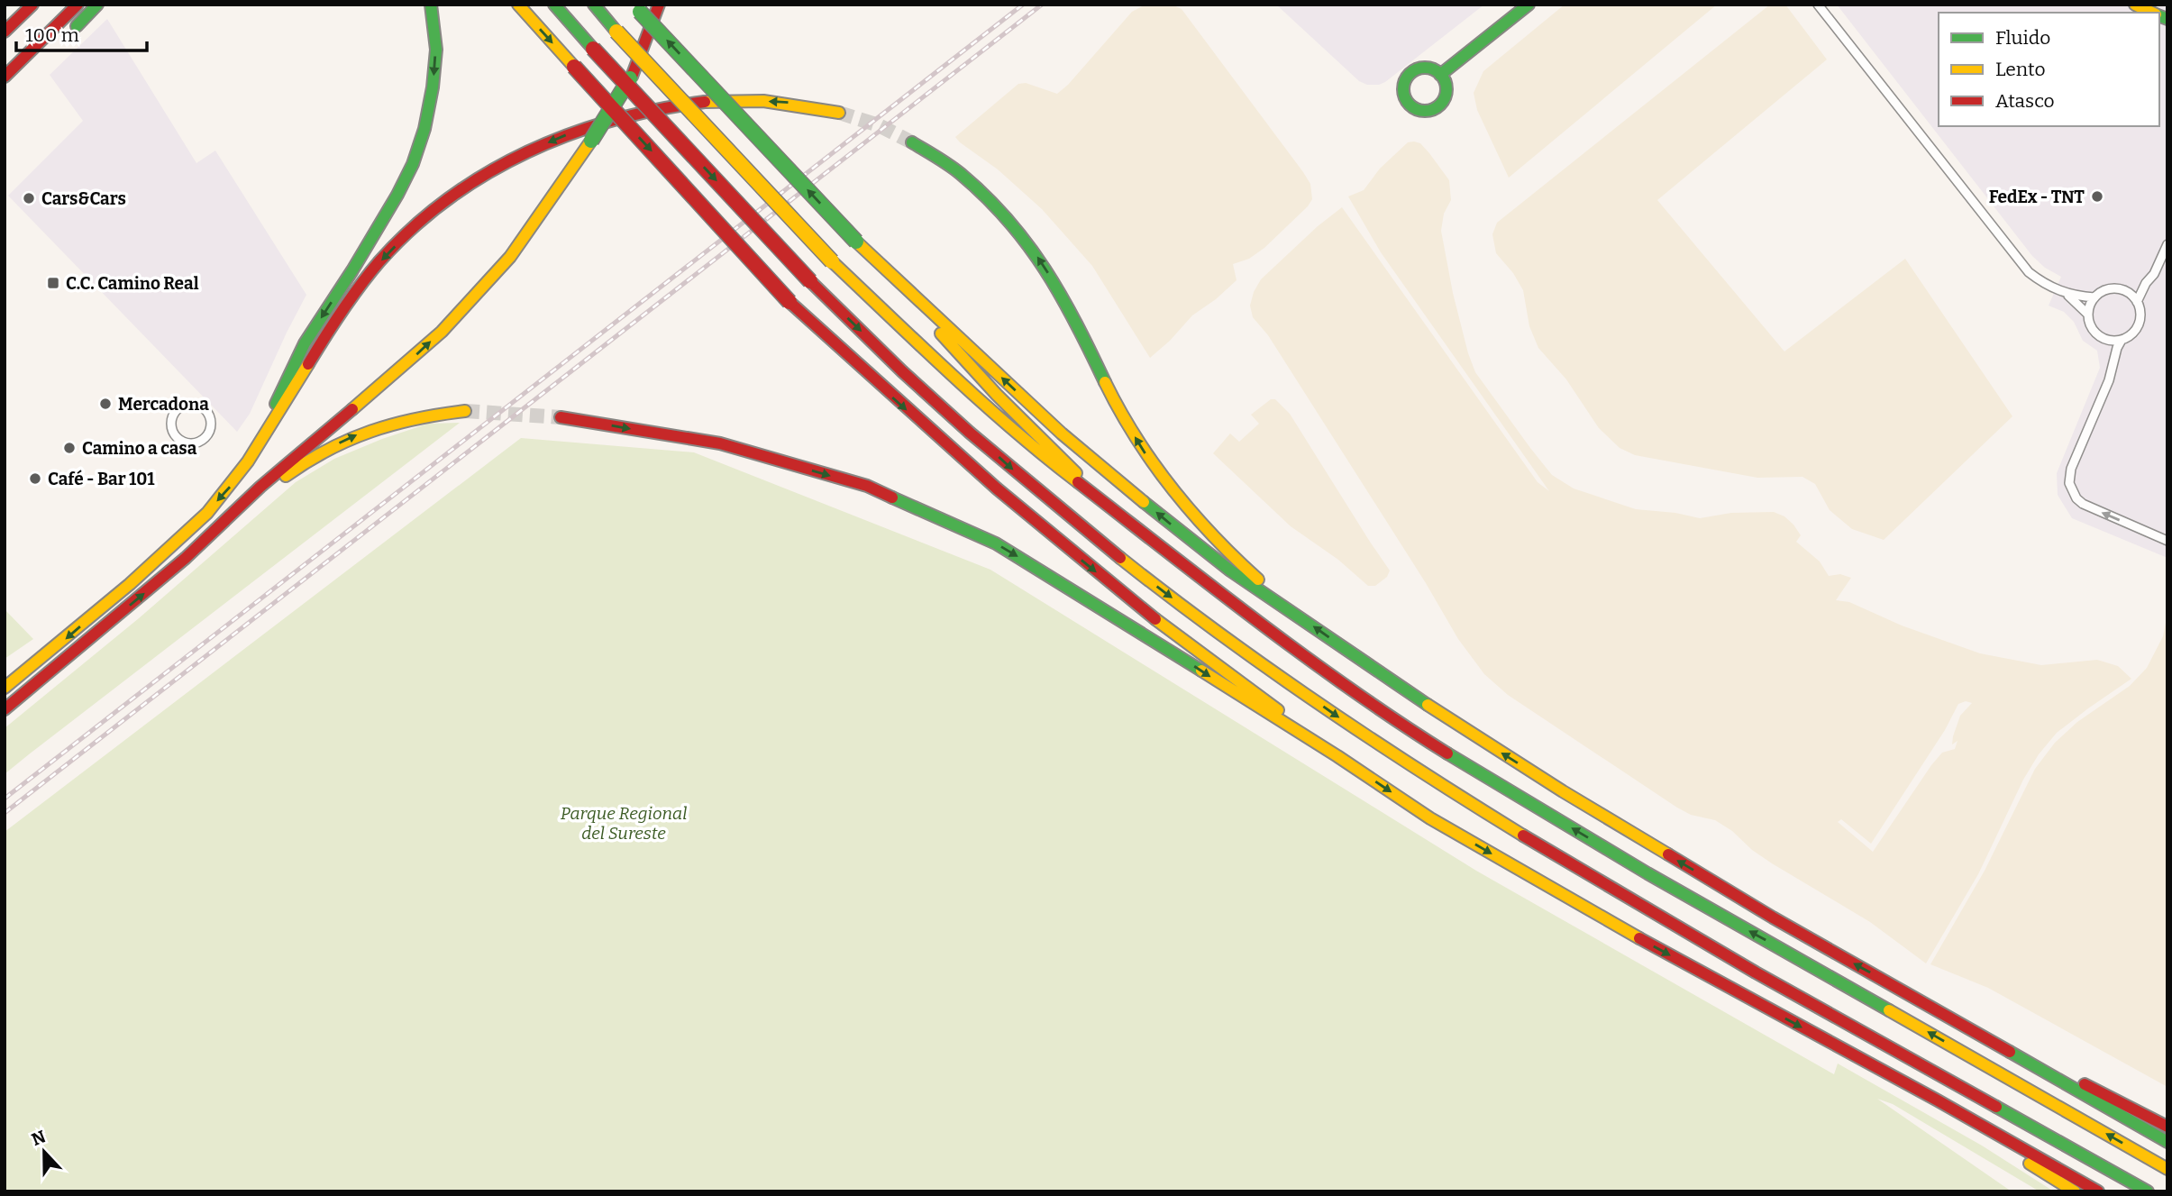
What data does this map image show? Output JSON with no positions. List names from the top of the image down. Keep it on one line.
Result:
{"parks":["Parque Regional del Sureste"],"places":{"other":["FedEx - TNT","Cars&Cars","Mercadona","Camino a casa","Café - Bar 101"],"transit":["C.C. Camino Real"]},"legend":["Fluido","Lento","Atasco"],"scale_bar":"100 m","north":"top"}
